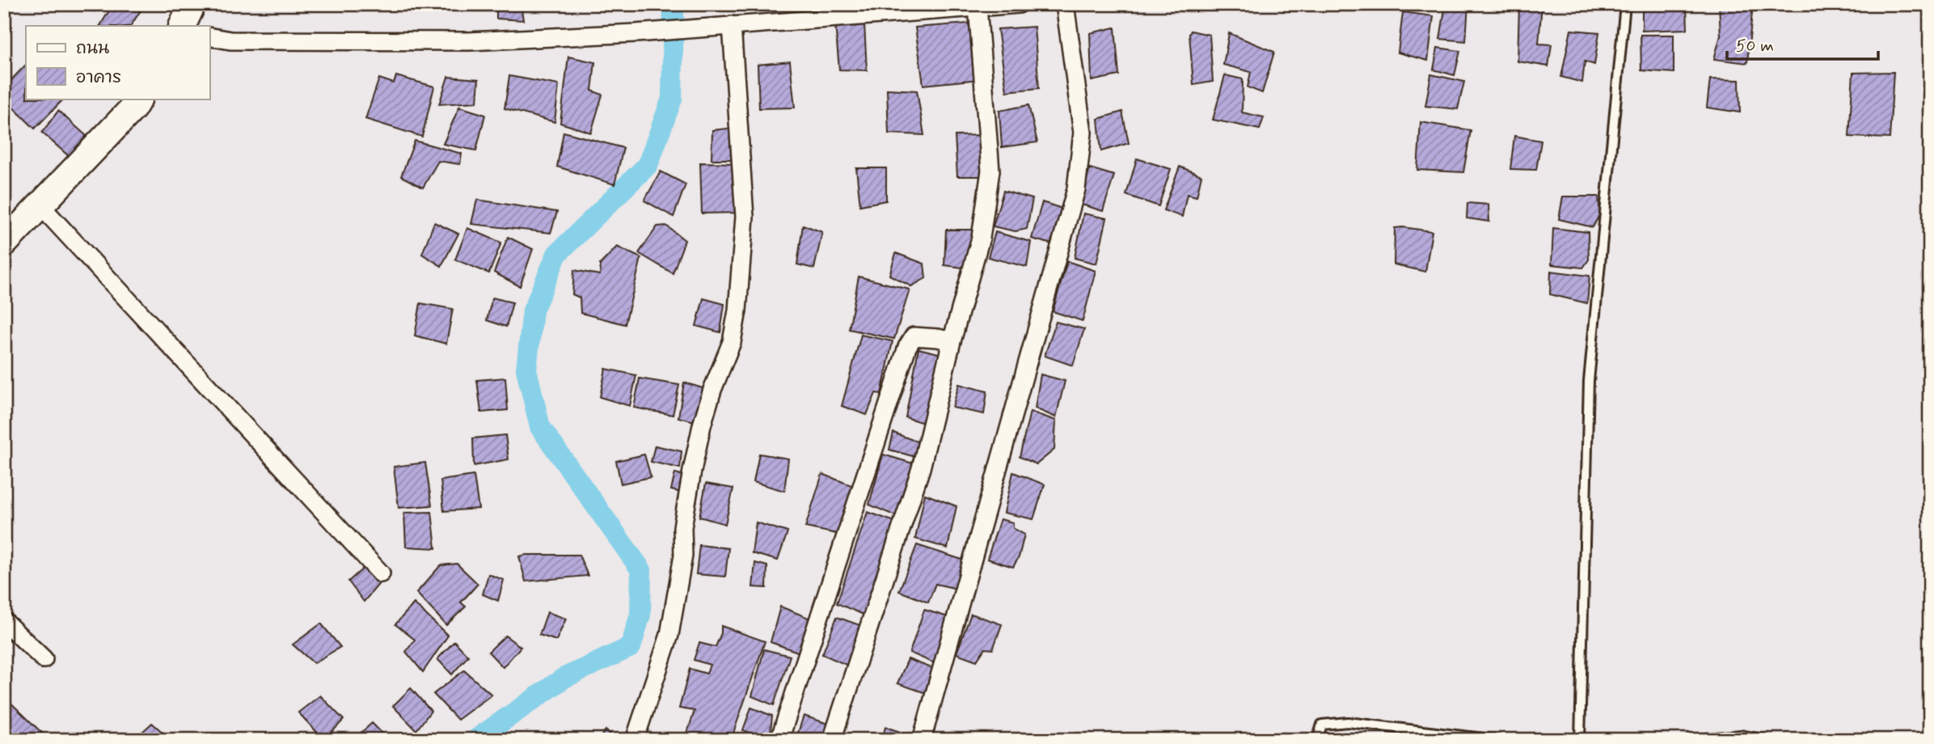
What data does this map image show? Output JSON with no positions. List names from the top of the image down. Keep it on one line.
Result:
{"legend":["ถนน","อาคาร"],"scale_bar":"50 m"}
